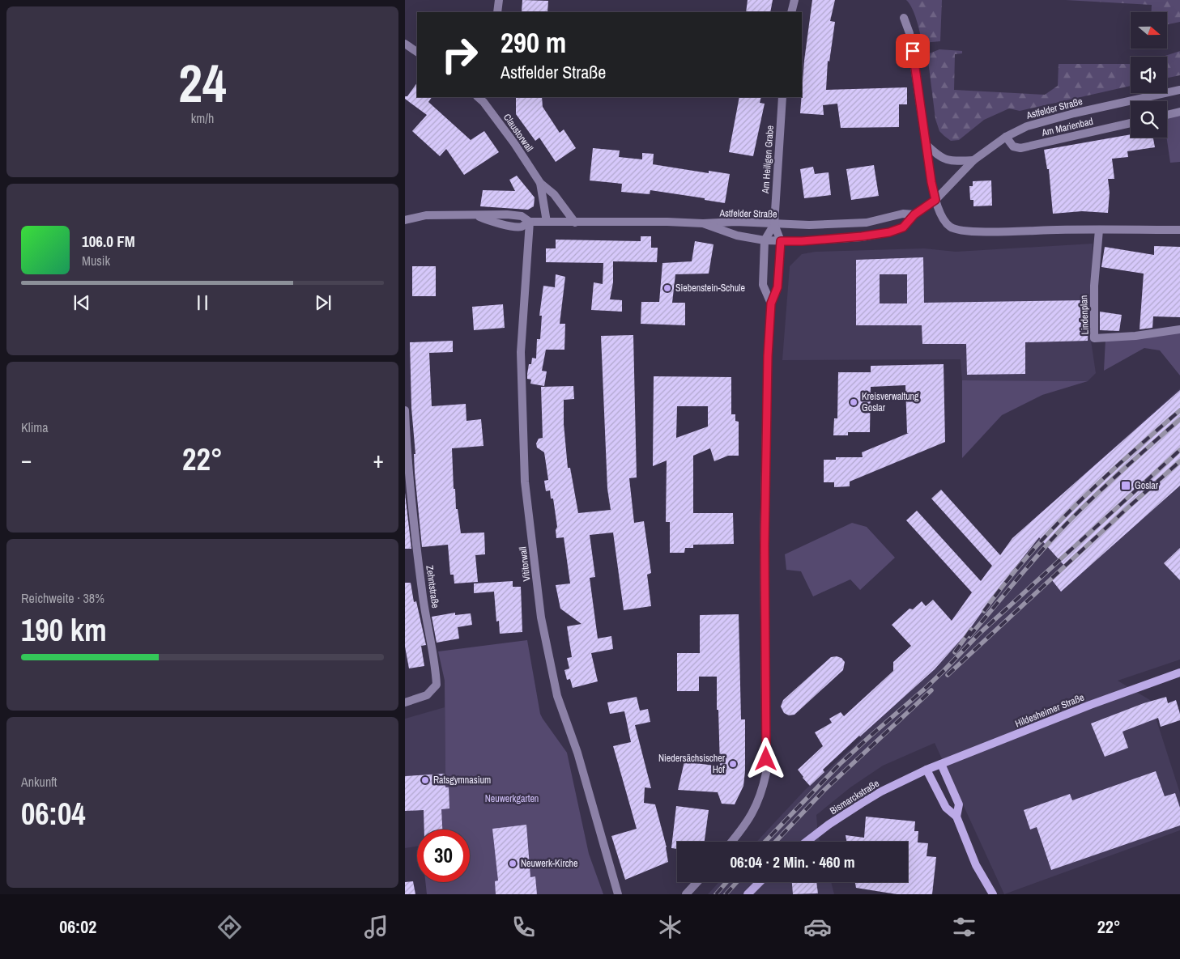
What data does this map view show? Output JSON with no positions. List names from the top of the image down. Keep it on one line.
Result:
{"streets":{"street":["Astfelder Straße","Am Marienbad","Claustorwall","Am Heiligen Grabe","Lindenplan","Vititorwall","Zehntstraße","Hildesheimer Straße","Bismarckstraße"]},"crossings":[["Astfelder Straße","Am Marienbad"],["Astfelder Straße","Claustorwall"],["Astfelder Straße","Am Heiligen Grabe"],["Astfelder Straße","Vititorwall"],["Hildesheimer Straße","Bismarckstraße"]],"parks":["Neuwerkgarten"],"places":{"other":["Siebenstein-Schule","Kreisverwaltung Goslar","Niedersächsischer Hof","Ratsgymnasium","Neuwerk-Kirche"],"transit":["Goslar"]},"north":"right","page":{"tile":[["24","km/h"],"Klima",["Reichweite · 38%","190 km"],["Ankunft","06:04"]],"turn":["290 m","Astfelder Straße"],"song":["106.0 FM","Musik"],"heat":["−","22°","+"],"limit":"30","trip":"06:04 · 2 Min. · 460 m","tabs":["06:02","22°"]}}
